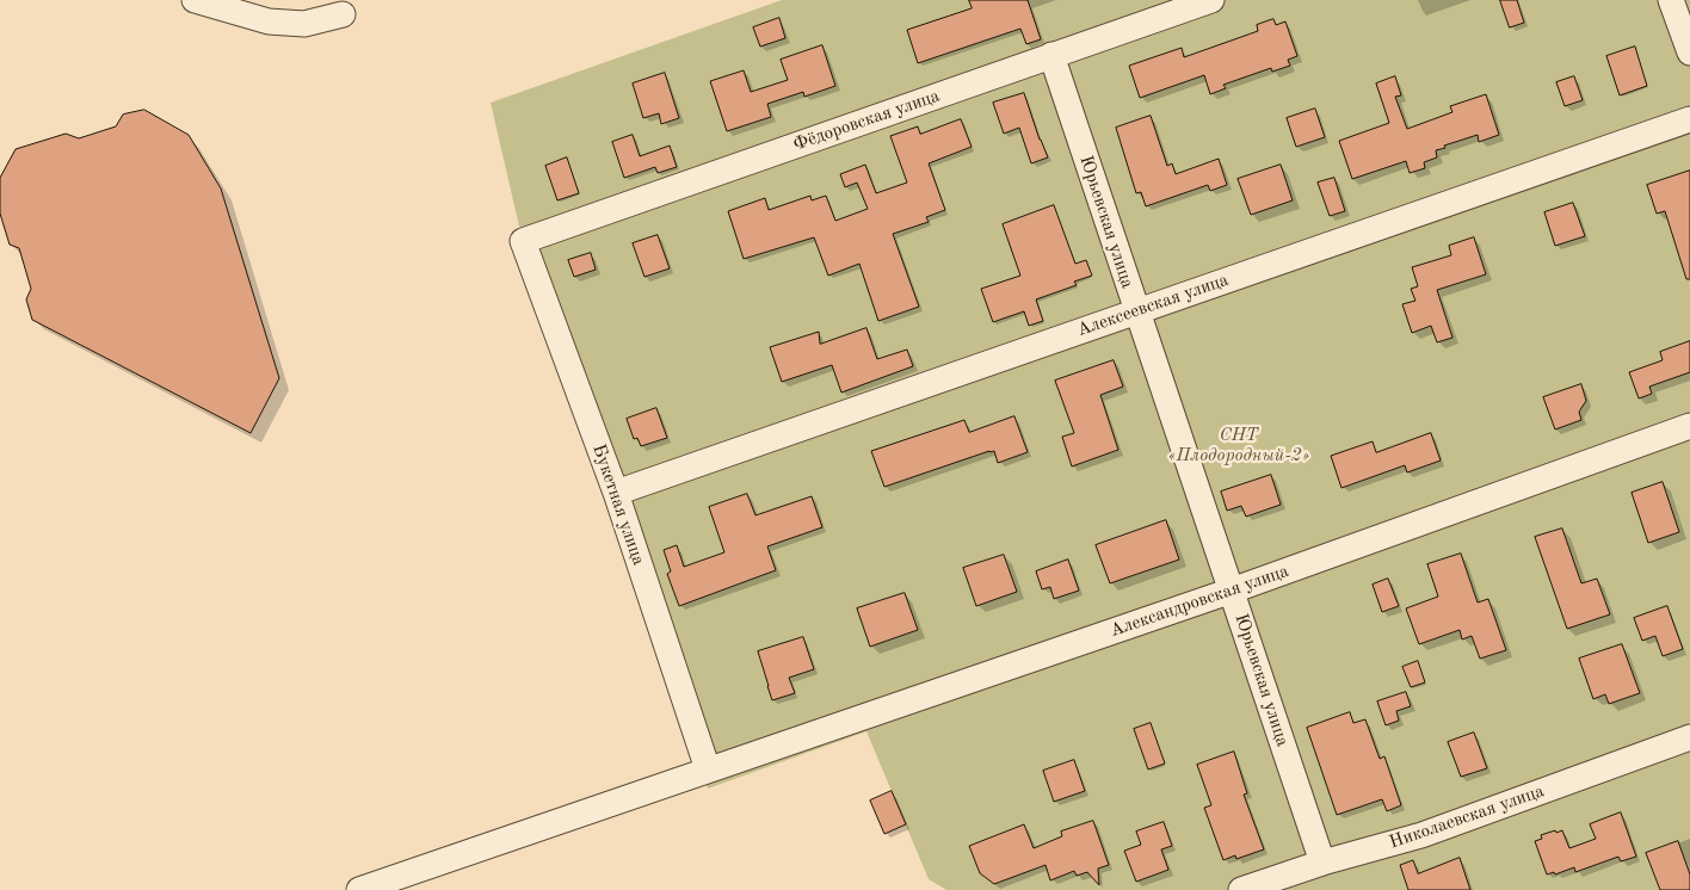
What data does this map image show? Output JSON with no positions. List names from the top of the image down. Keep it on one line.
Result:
{"streets":{"street":["Фёдоровская улица","Юрьевская улица","Алексеевская улица","Букетная улица","Александровская улица","Николаевская улица"]},"crossings":[["Фёдоровская улица","Юрьевская улица"],["Фёдоровская улица","Букетная улица"],["Юрьевская улица","Алексеевская улица"],["Юрьевская улица","Александровская улица"],["Юрьевская улица","Николаевская улица"],["Алексеевская улица","Букетная улица"],["Букетная улица","Александровская улица"]],"parks":["СНТ «Плодородный-2»"]}
